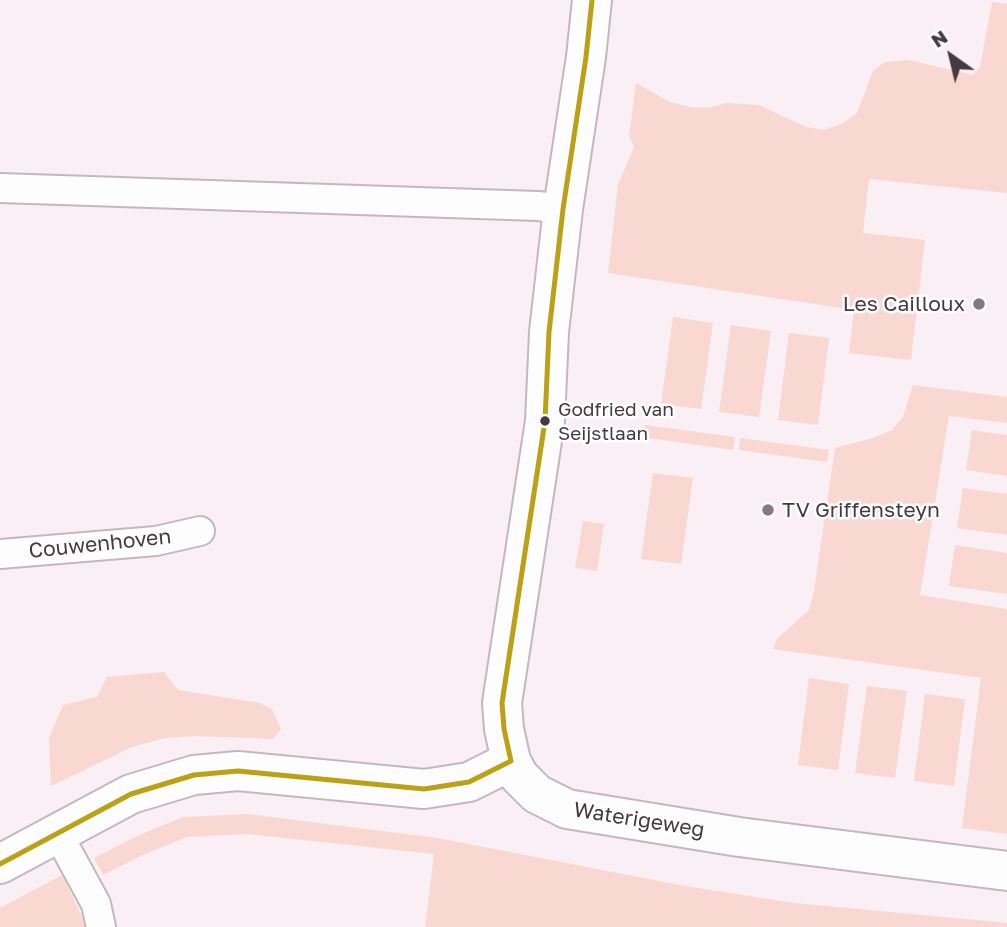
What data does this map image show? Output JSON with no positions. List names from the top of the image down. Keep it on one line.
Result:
{"streets":{"street":["Couwenhoven","Waterigeweg"]},"places":["Les Cailloux","Godfried van Seijstlaan","TV Griffensteyn"],"north":"top left"}
